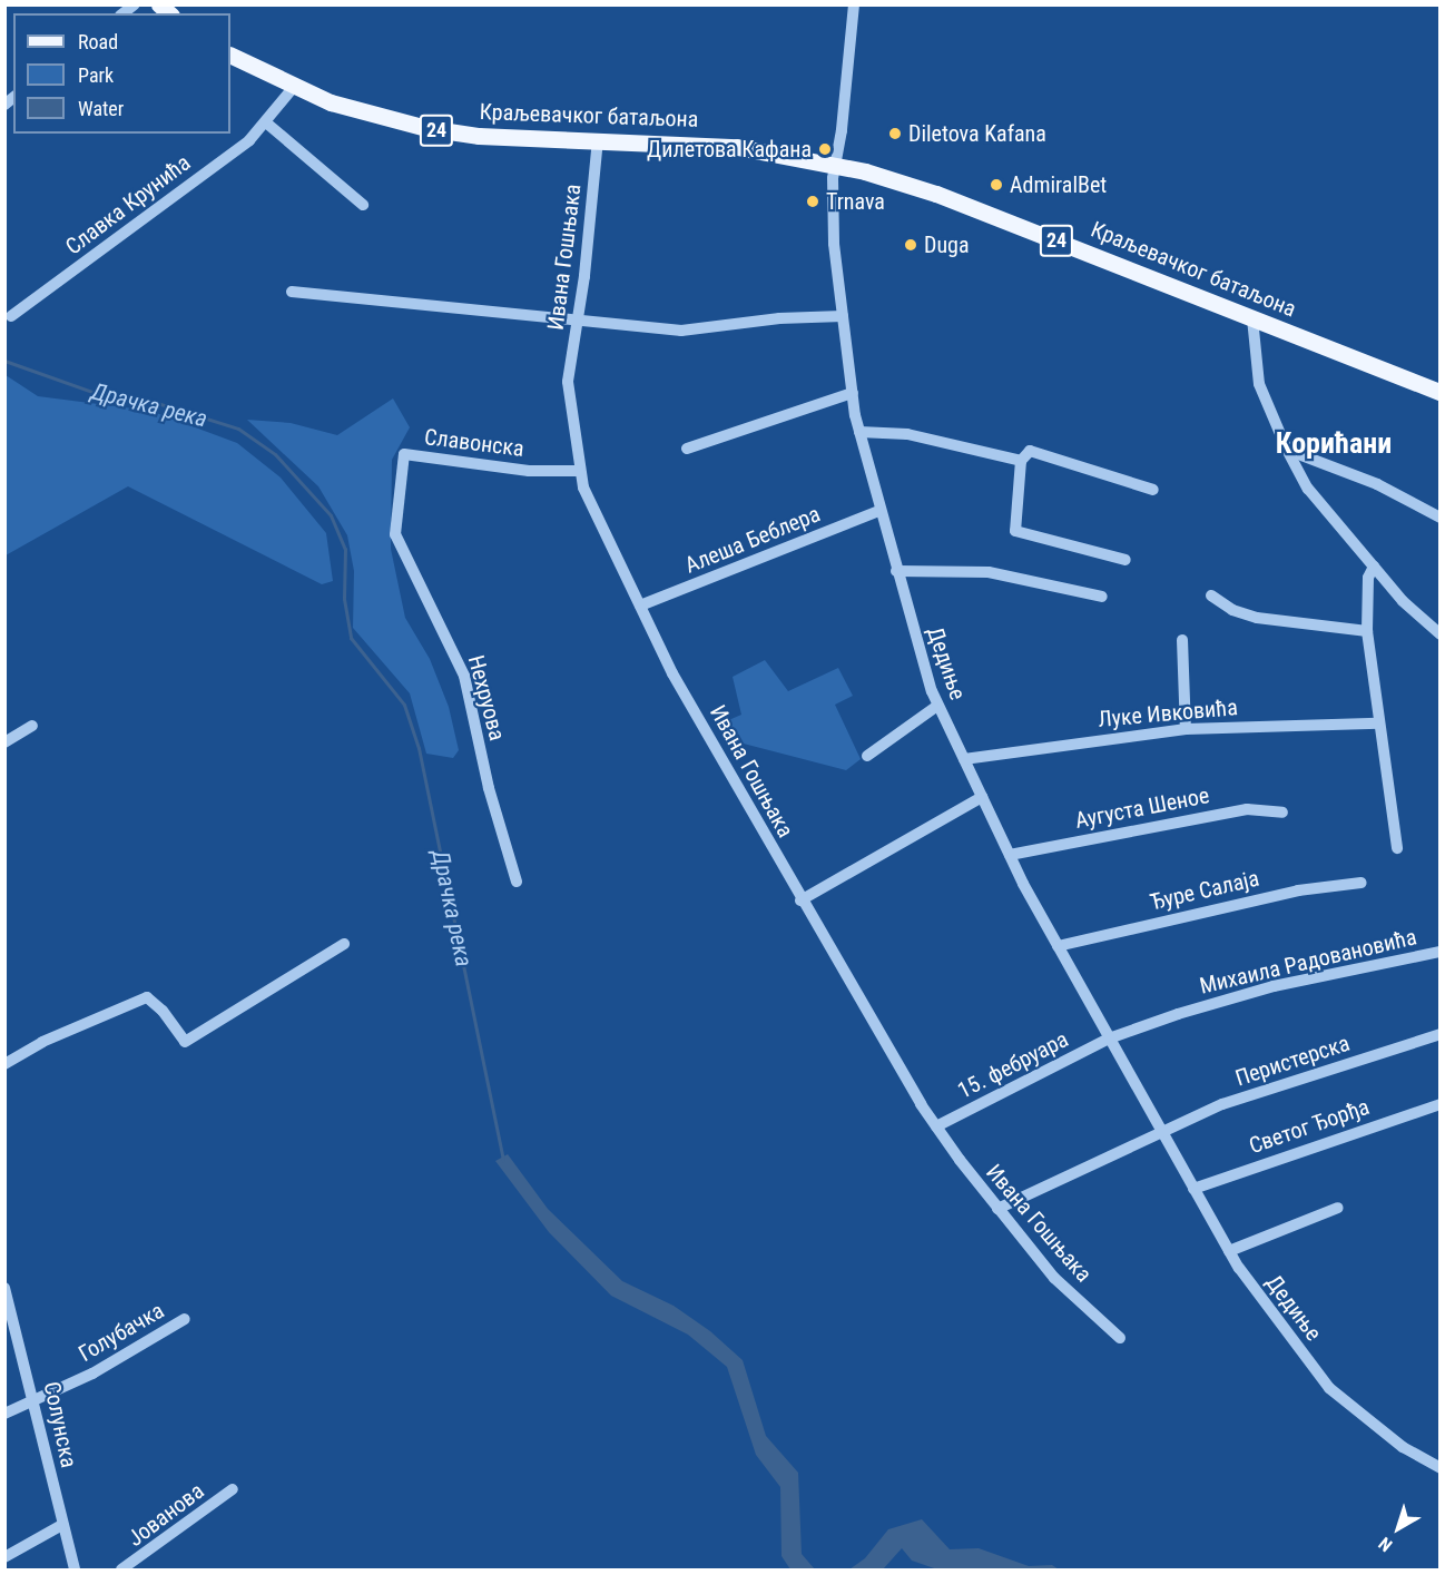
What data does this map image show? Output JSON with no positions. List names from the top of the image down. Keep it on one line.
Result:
{"streets":{"main road":["Краљевачког батаљона","24"],"street":["Славка Крунића","Ивана Гошњака","Славонска","Алеша Беблера","Дедиње","Нехруова","Луке Ивковића","Аугуста Шеное","Ђуре Салаја","Михаила Радовановића","Перистерска","15. фебруара","Светог Ђорђа","Голубачка","Солунска","Јованова"]},"crossings":[["Краљевачког батаљона","Славка Крунића"],["Краљевачког батаљона","Ивана Гошњака"],["Краљевачког батаљона","Дедиње"],["Ивана Гошњака","Славонска"],["Ивана Гошњака","Алеша Беблера"],["Ивана Гошњака","15. фебруара"],["Славонска","Нехруова"],["Алеша Беблера","Дедиње"],["Дедиње","Луке Ивковића"],["Дедиње","Аугуста Шеное"],["Дедиње","Ђуре Салаја"],["Дедиње","Михаила Радовановића"],["Дедиње","Перистерска"],["Дедиње","15. фебруара"],["Дедиње","Светог Ђорђа"],["Михаила Радовановића","15. фебруара"],["Голубачка","Солунска"]],"districts":["Корићани"],"water":["Драчка река"],"places":["Diletova Kafana","Дилетова Кафана","AdmiralBet","Trnava","Duga"],"legend":["Road","Park","Water"],"north":"bottom left"}
